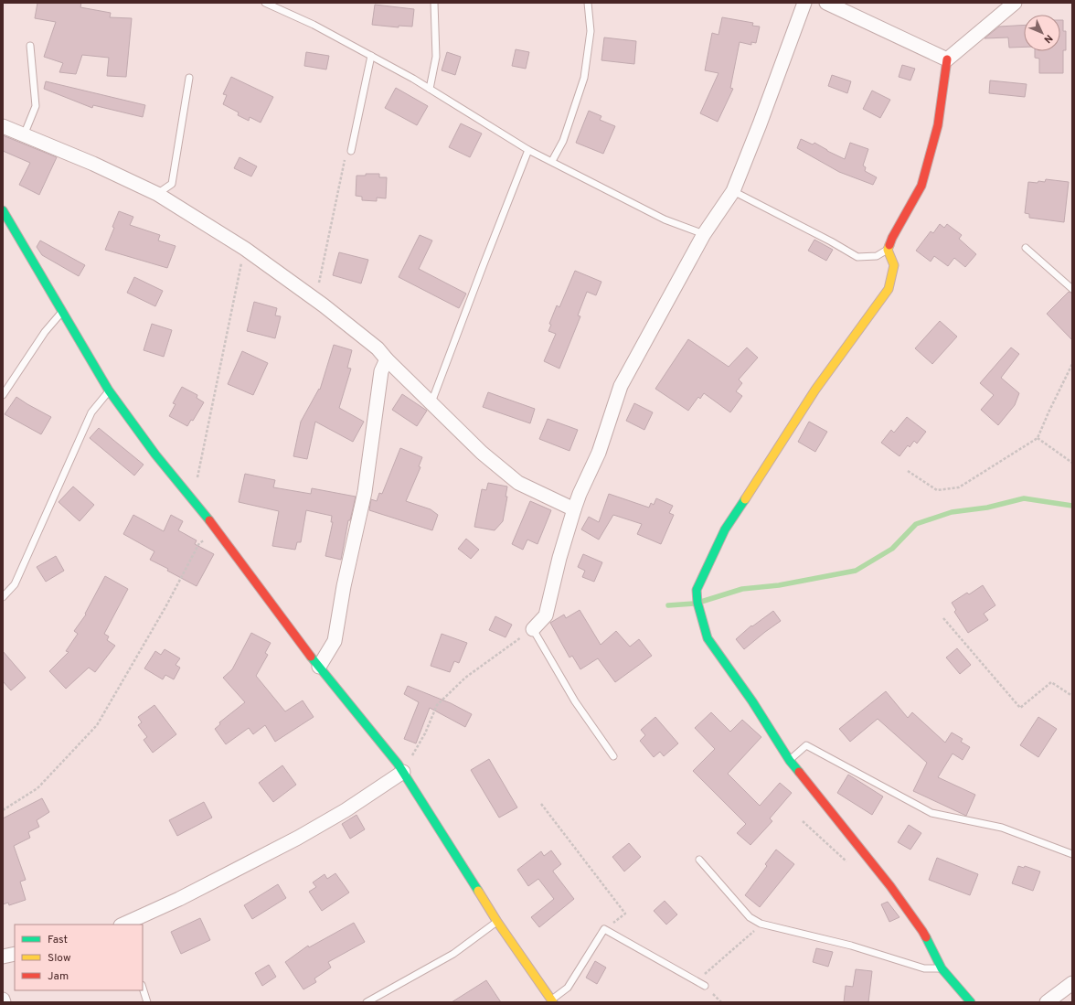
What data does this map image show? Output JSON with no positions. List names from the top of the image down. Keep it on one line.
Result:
{"legend":["Fast","Slow","Jam"],"north":"bottom right"}
